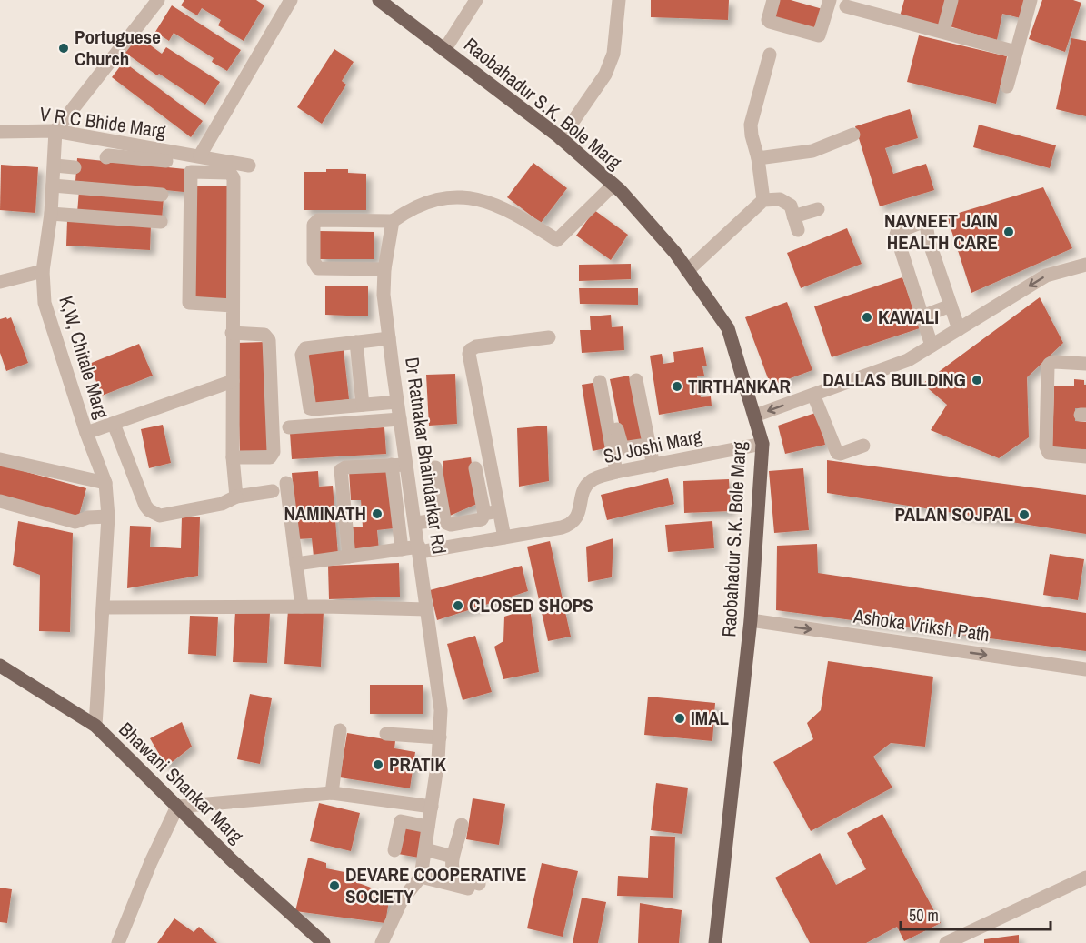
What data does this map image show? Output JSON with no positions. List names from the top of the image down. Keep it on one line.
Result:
{"streets":{"main road":["Raobahadur S.K. Bole Marg","Bhawani Shankar Marg"],"street":["V R C Bhide Marg","K,W, Chitale Marg","SJ Joshi Marg","Dr Ratnakar Bhaindarkar Rd","Ashoka Vriksh Path"]},"crossings":[["Raobahadur S.K. Bole Marg","SJ Joshi Marg"],["Raobahadur S.K. Bole Marg","Ashoka Vriksh Path"],["V R C Bhide Marg","K,W, Chitale Marg"],["K,W, Chitale Marg","Bhawani Shankar Marg"],["SJ Joshi Marg","Dr Ratnakar Bhaindarkar Rd"]],"one_way":["Ashoka Vriksh Path"],"places":["Portuguese Church","NAVNEET JAIN HEALTH CARE","KAWALI","DALLAS BUILDING","TIRTHANKAR","NAMINATH","PALAN SOJPAL","CLOSED SHOPS","IMAL","PRATIK","DEVARE COOPERATIVE SOCIETY"],"scale_bar":"50 m"}
